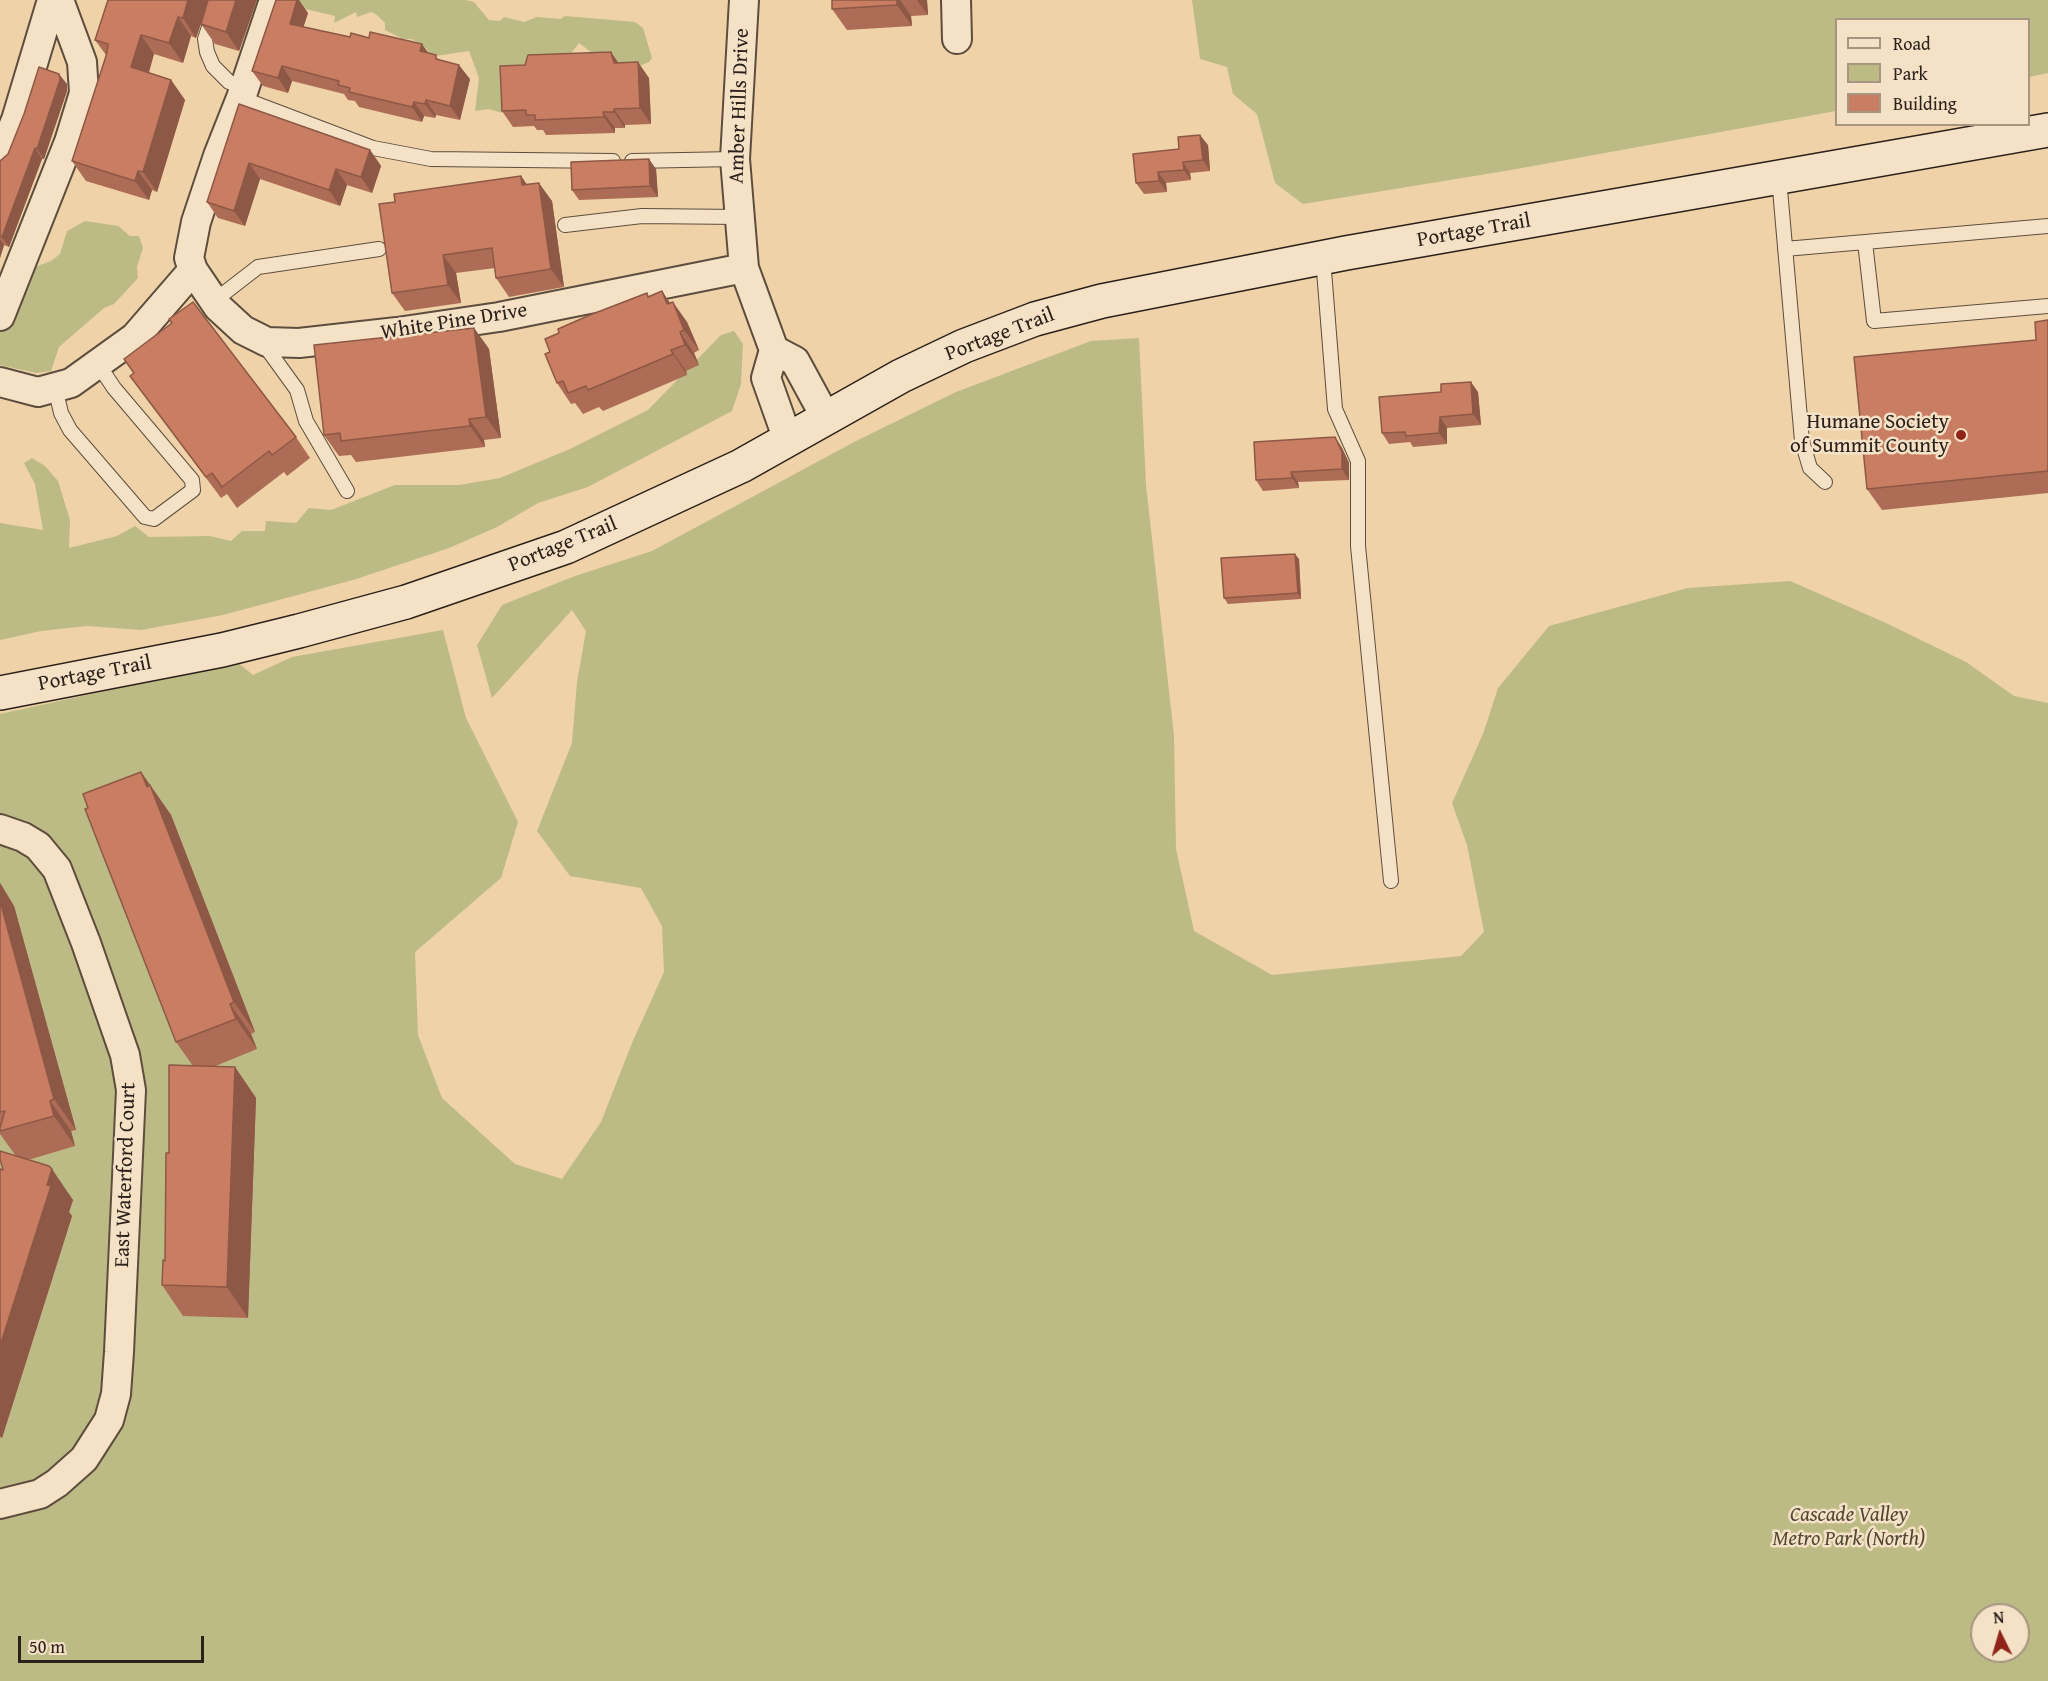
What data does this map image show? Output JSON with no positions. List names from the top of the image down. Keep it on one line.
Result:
{"streets":{"main road":["Portage Trail"],"street":["Amber Hills Drive","White Pine Drive","East Waterford Court"]},"crossings":[["Amber Hills Drive","White Pine Drive"]],"parks":["Cascade Valley Metro Park (North)"],"places":["Humane Society of Summit County"],"legend":["Road","Park","Building"],"scale_bar":"50 m","north":"top"}
